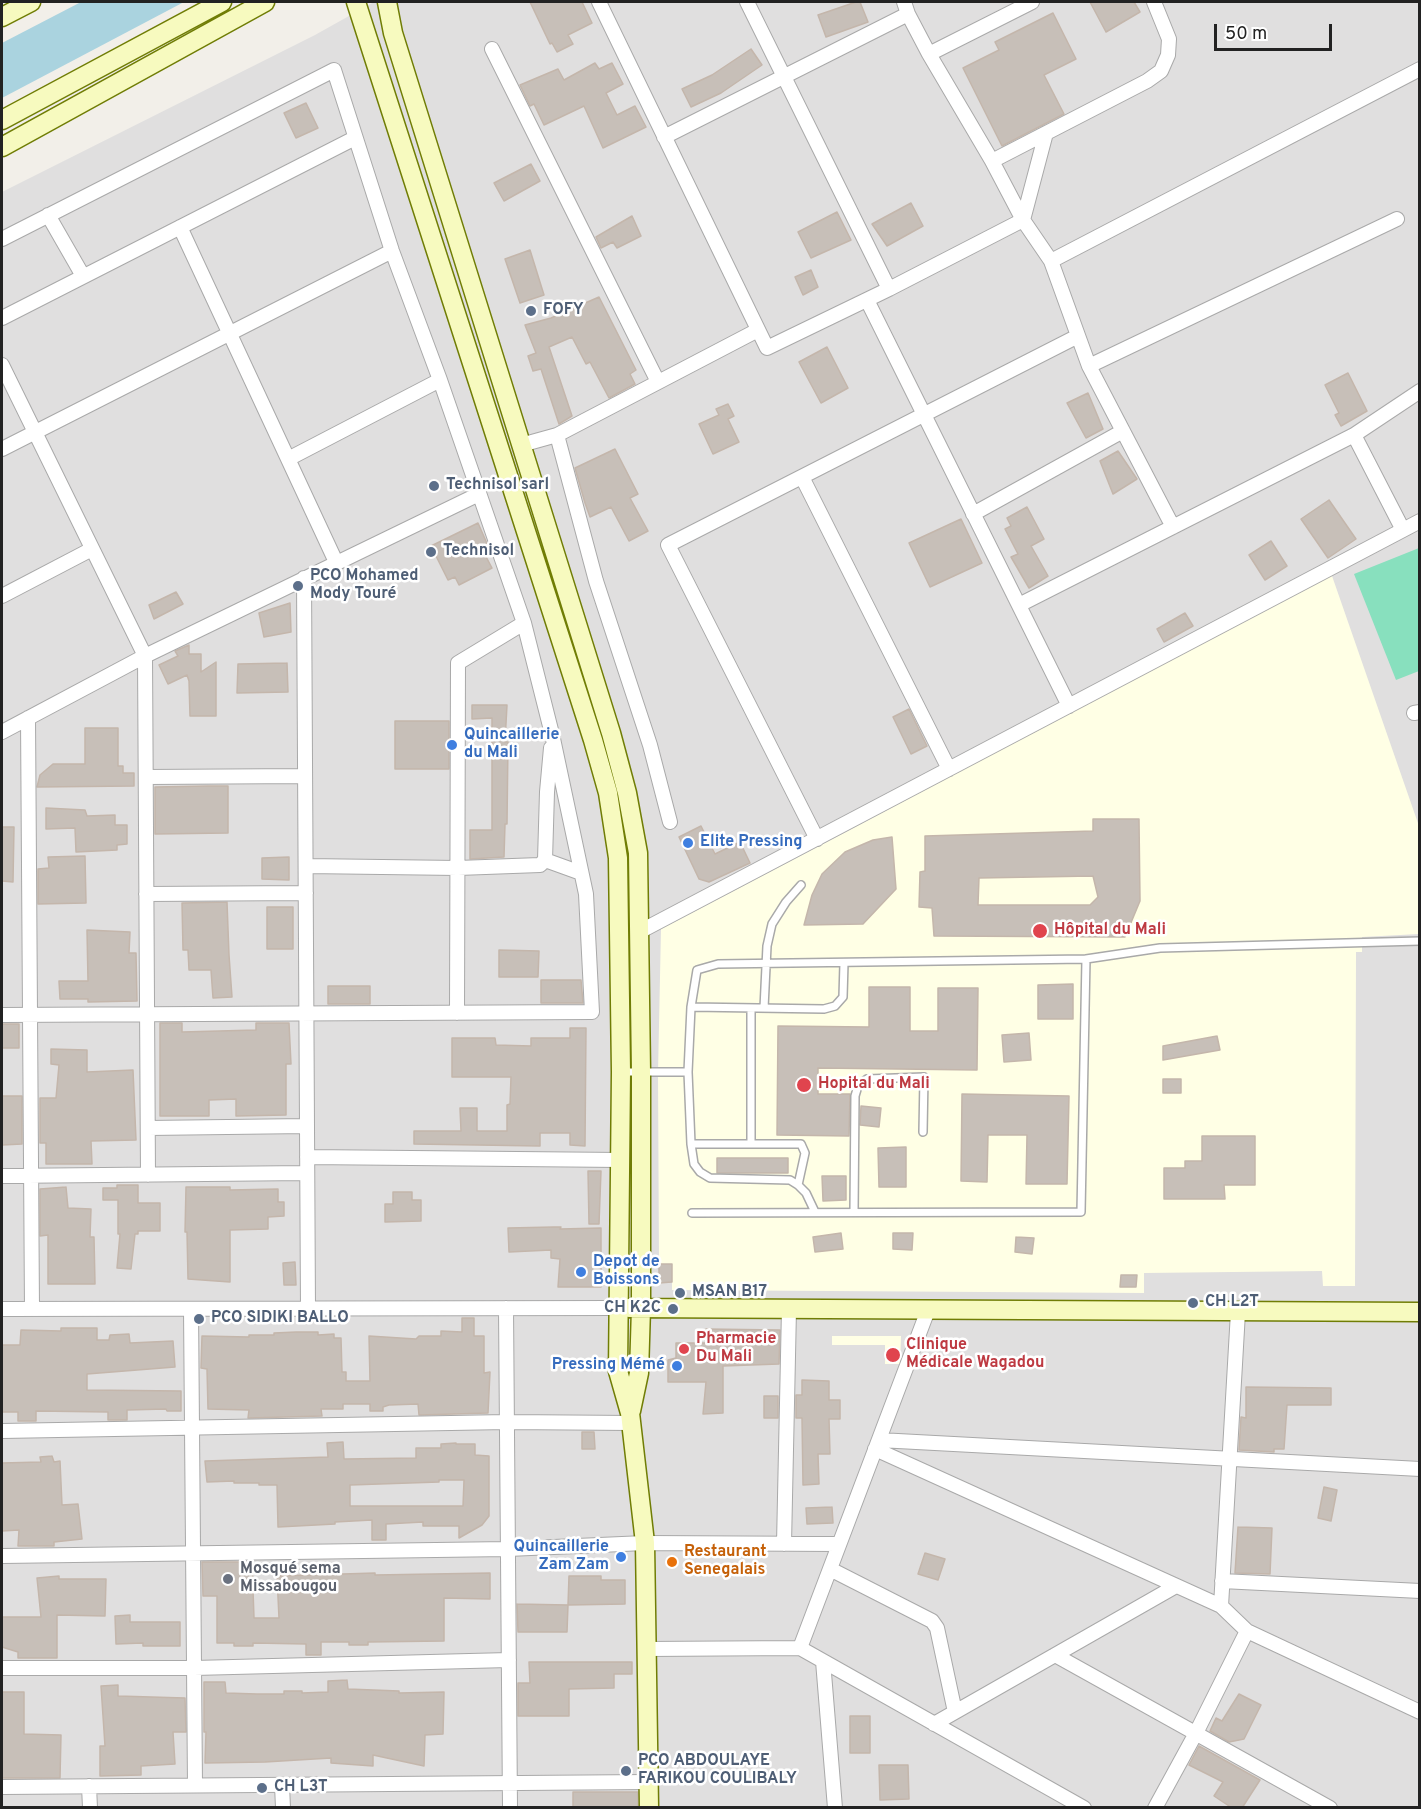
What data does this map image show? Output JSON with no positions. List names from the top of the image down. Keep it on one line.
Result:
{"places":["FOFY","Technisol sarl","Technisol","PCO Mohamed Mody Touré","Quincaillerie du Mali","Elite Pressing","Hôpital du Mali","Hopital du Mali","Depot de Boissons","MSAN B17","CH L2T","CH K2C","PCO SIDIKI BALLO","Pharmacie Du Mali","Clinique Médicale Wagadou","Pressing Mémé","Quincaillerie Zam Zam","Restaurant Senegalais","Mosqué sema Missabougou","PCO ABDOULAYE FARIKOU COULIBALY","CH L3T"],"scale_bar":"50 m"}
